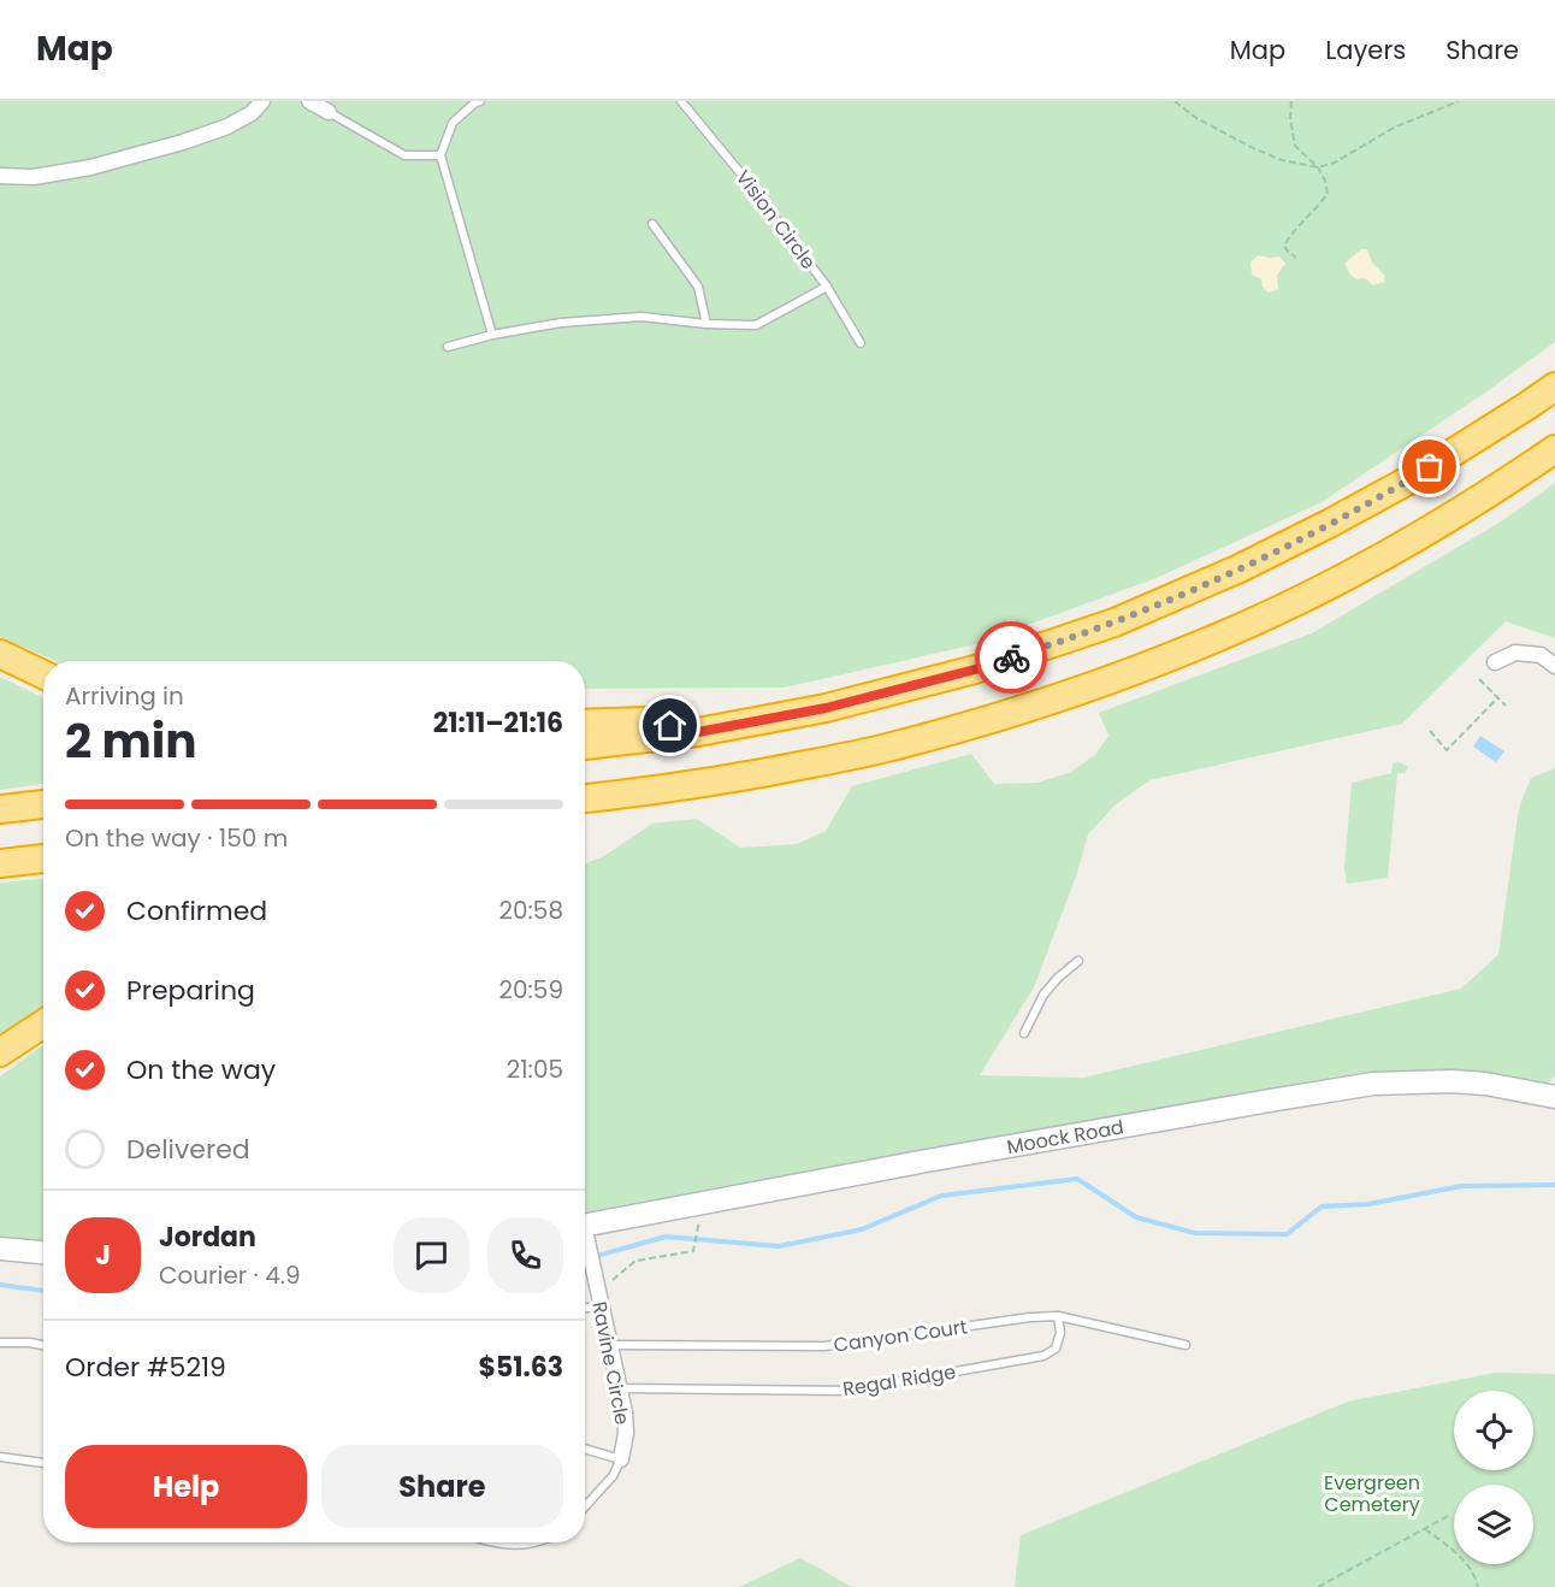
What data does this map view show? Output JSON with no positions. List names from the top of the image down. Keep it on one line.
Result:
{"streets":{"main road":["Moock Road"],"street":["Ravine Circle"],"lane":["Vision Circle","Canyon Court","Regal Ridge"]},"crossings":[["Canyon Court","Ravine Circle"],["Canyon Court","Regal Ridge"],["Ravine Circle","Regal Ridge"]],"parks":["Evergreen Cemetery"],"page":{"header":"Map","nav":["Map","Layers","Share"],"heading":["2 min","Arriving in","21:11–21:16"],"panel":["Jordan","Courier · 4.9","Order #5219","$51.63"],"bar":"On the way · 150 m","list":[["Confirmed","20:58"],["Preparing","20:59"],["On the way","21:05"],"Delivered"],"round":"J","buttons":["Help","Share"]}}
